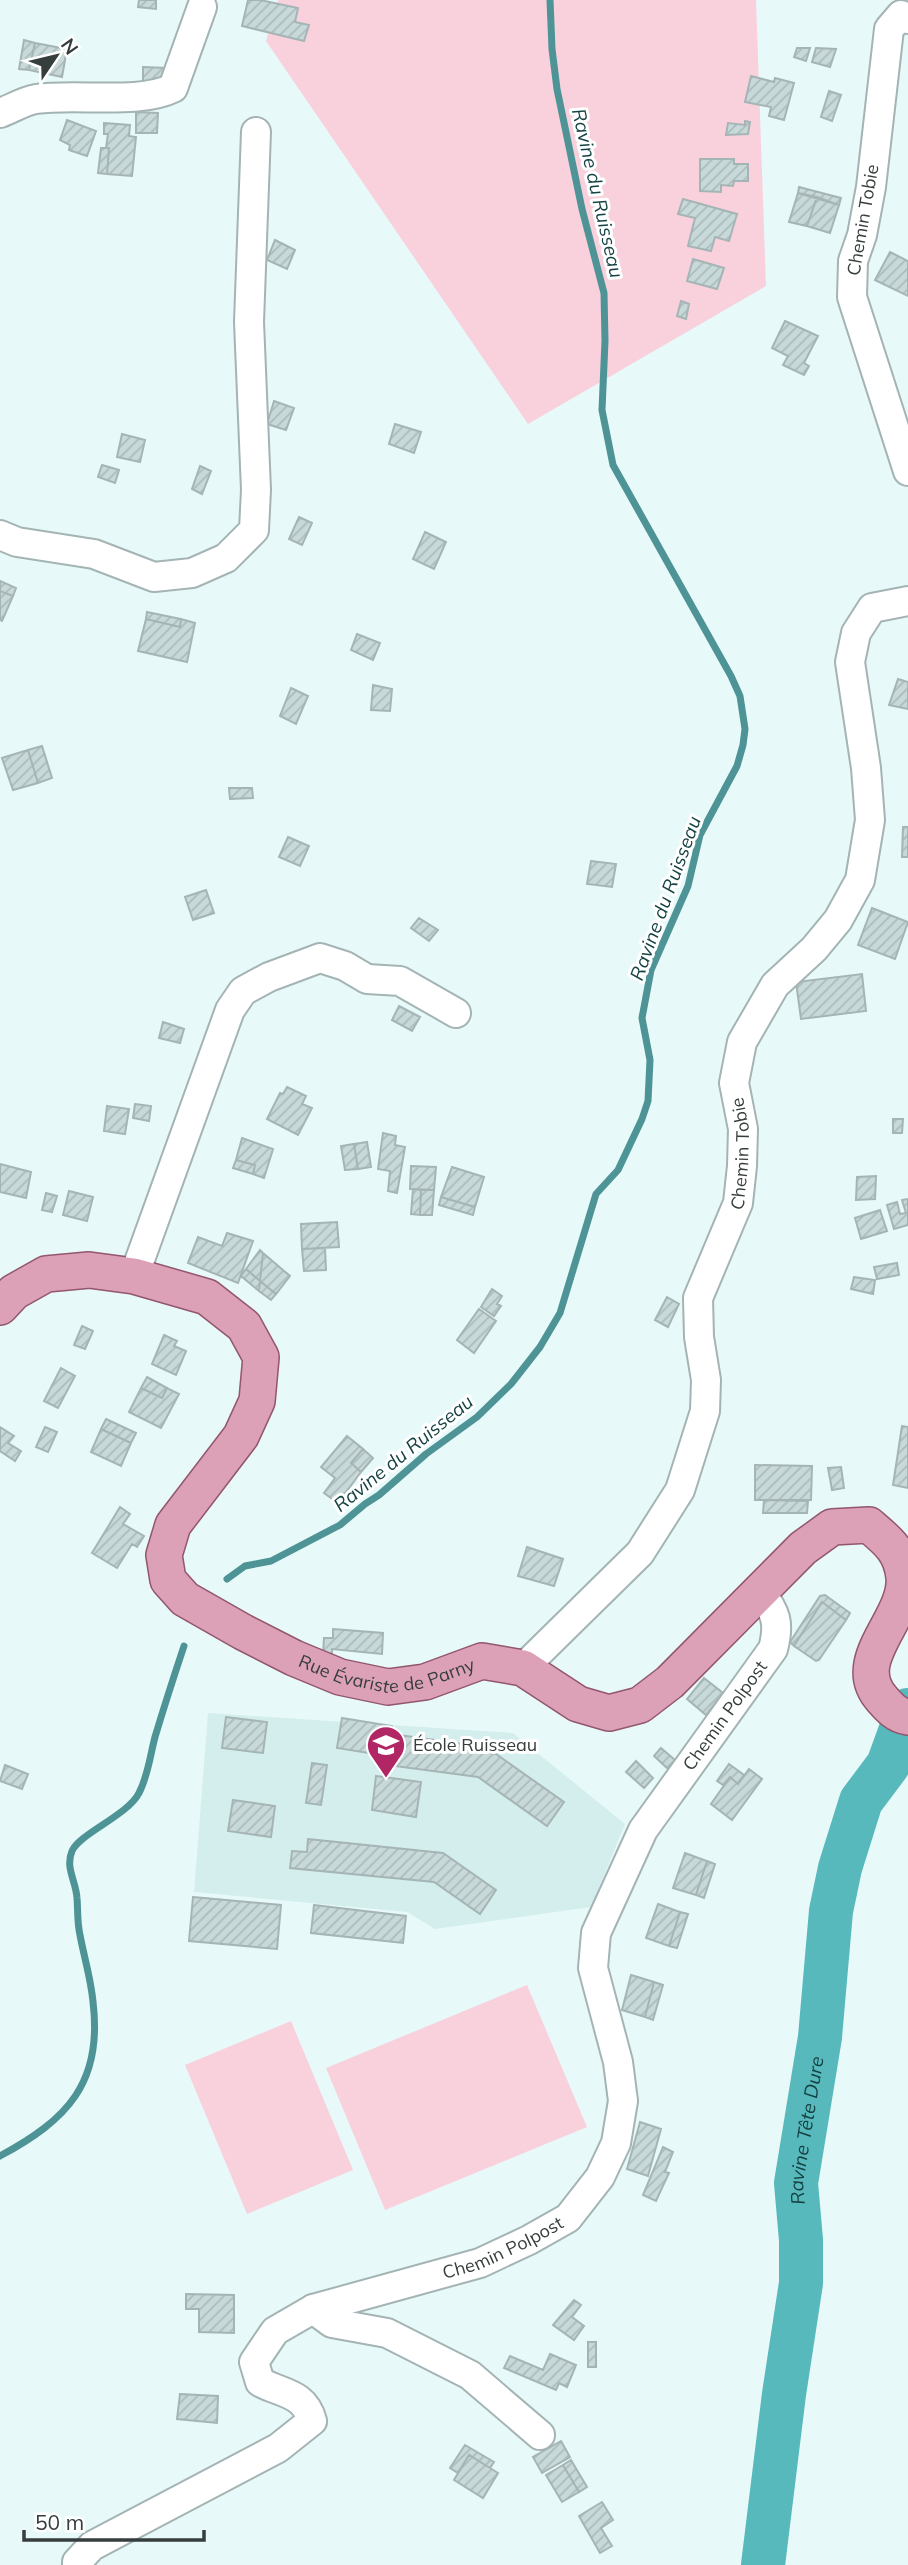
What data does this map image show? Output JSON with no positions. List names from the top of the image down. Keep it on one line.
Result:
{"streets":{"main road":["Rue Évariste de Parny"],"street":["Chemin Tobie","Chemin Polpost"]},"crossings":[["Chemin Tobie","Rue Évariste de Parny"],["Rue Évariste de Parny","Chemin Polpost"]],"water":["Ravine du Ruisseau","Ravine Tête Dure"],"places":{"school or university":["École Ruisseau"]},"scale_bar":"50 m","north":"top right"}
